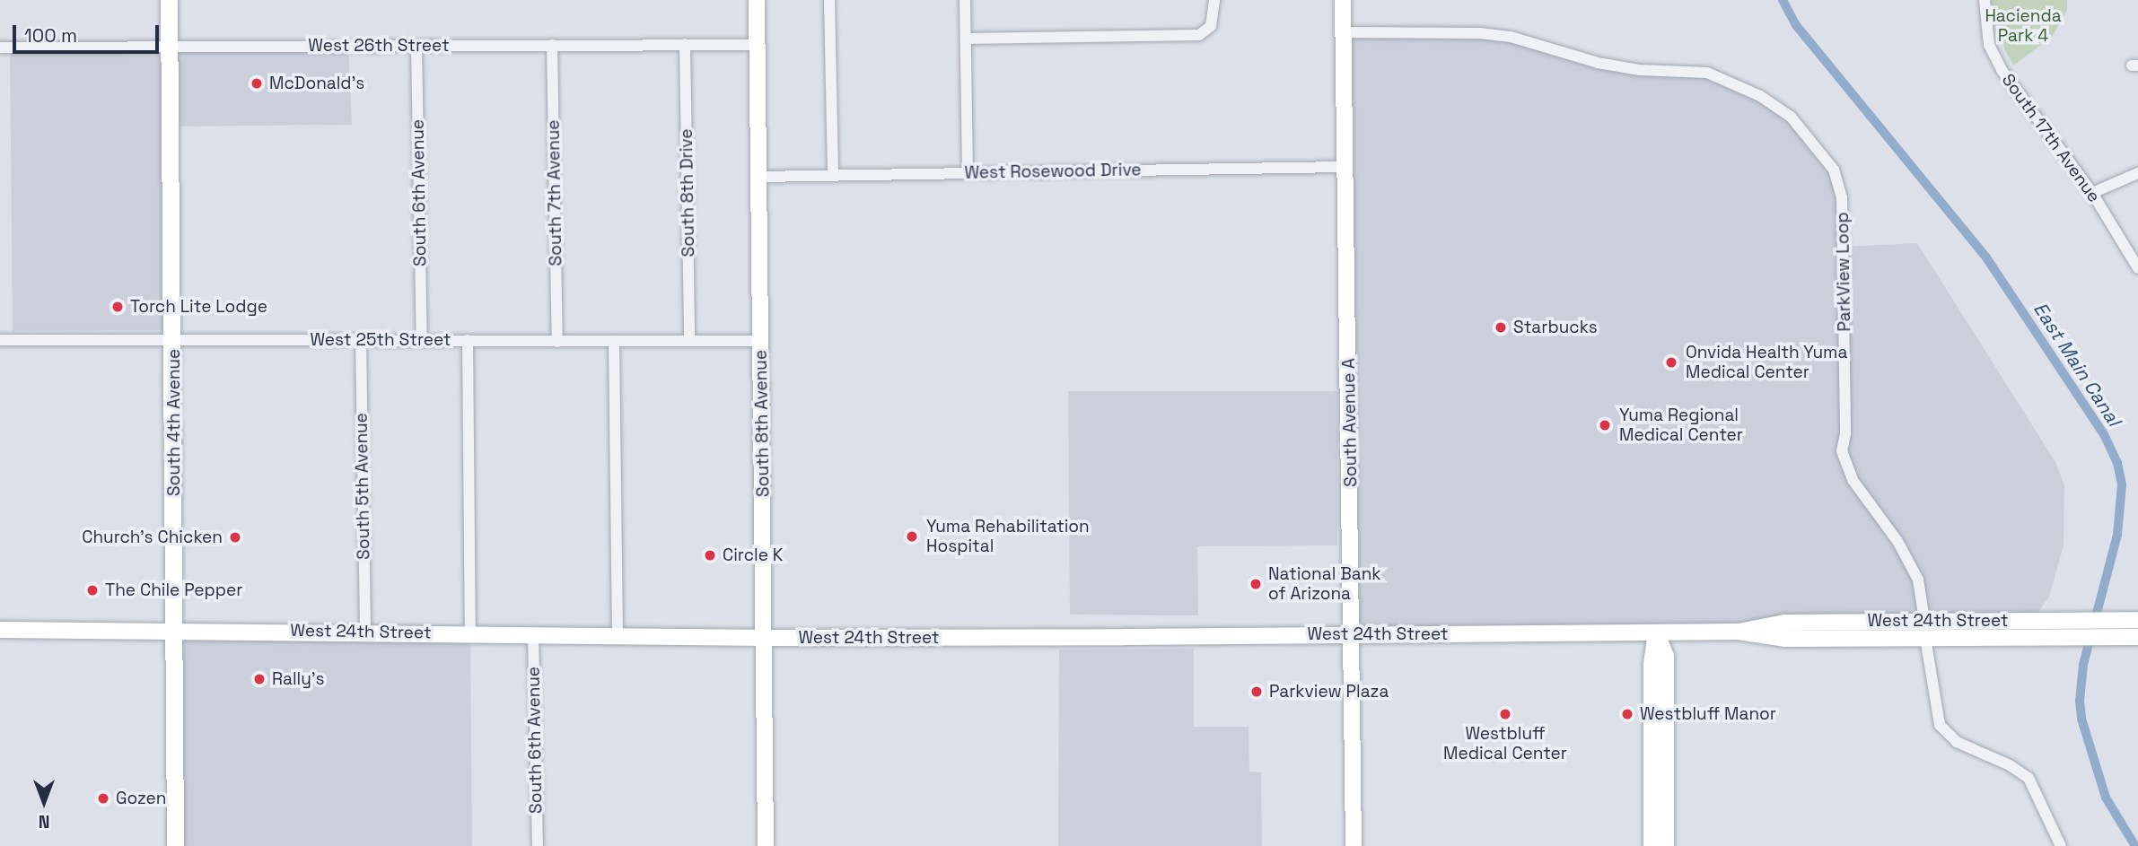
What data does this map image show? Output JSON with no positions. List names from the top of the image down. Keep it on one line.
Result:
{"streets":{"main road":["South 4th Avenue","South Avenue A","South 8th Avenue","West 24th Street"],"street":["West 26th Street","South 17th Avenue","West Rosewood Drive","South 6th Avenue","South 7th Avenue","South 8th Drive","ParkView Loop","West 25th Street","South 5th Avenue"]},"crossings":[["West 26th Street","South 6th Avenue"],["West 26th Street","South 7th Avenue"],["West 26th Street","South 8th Drive"],["West 26th Street","South 4th Avenue"],["West 26th Street","South 8th Avenue"],["West Rosewood Drive","South Avenue A"],["West Rosewood Drive","South 8th Avenue"],["South 6th Avenue","West 25th Street"],["South 6th Avenue","West 24th Street"],["South 7th Avenue","West 25th Street"],["South 8th Drive","West 25th Street"],["ParkView Loop","South Avenue A"],["ParkView Loop","West 24th Street"],["West 25th Street","South 4th Avenue"],["West 25th Street","South 8th Avenue"],["West 25th Street","South 5th Avenue"],["South 4th Avenue","West 24th Street"],["South Avenue A","West 24th Street"],["South 8th Avenue","West 24th Street"],["South 5th Avenue","West 24th Street"]],"water":["East Main Canal"],"parks":["Hacienda Park 4"],"places":["McDonald's","Torch Lite Lodge","Starbucks","Onvida Health Yuma Medical Center","Yuma Regional Medical Center","Yuma Rehabilitation Hospital","Church's Chicken","Circle K","National Bank of Arizona","The Chile Pepper","Rally's","Parkview Plaza","Westbluff Medical Center","Westbluff Manor","Gozen"],"scale_bar":"100 m","north":"bottom"}
